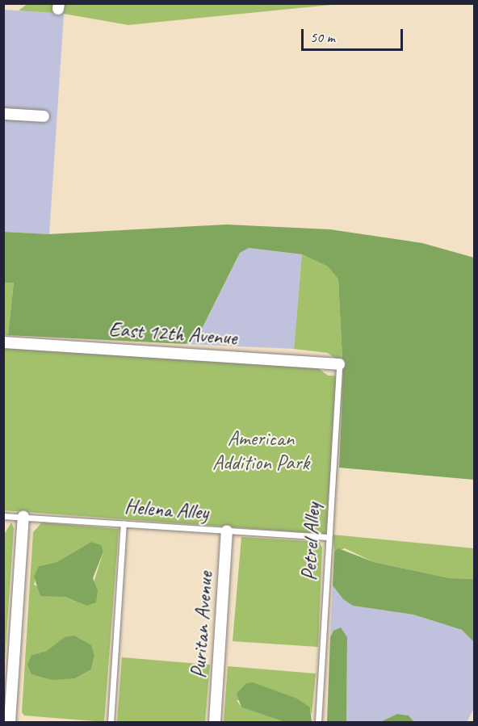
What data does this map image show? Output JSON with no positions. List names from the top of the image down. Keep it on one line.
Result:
{"streets":{"street":["East 12th Avenue","Puritan Avenue"],"lane":["Helena Alley","Petrel Alley"]},"crossings":[["East 12th Avenue","Petrel Alley"],["Helena Alley","Petrel Alley"],["Helena Alley","Puritan Avenue"]],"parks":["American Addition Park"],"scale_bar":"50 m"}
